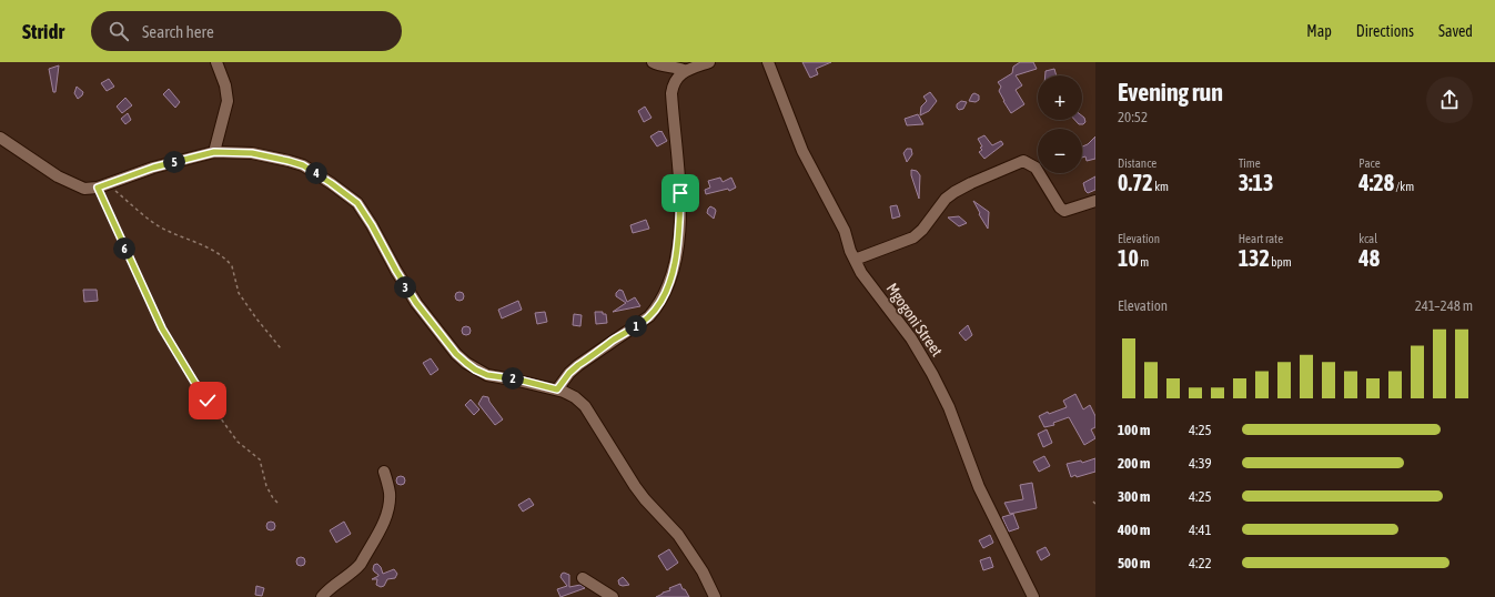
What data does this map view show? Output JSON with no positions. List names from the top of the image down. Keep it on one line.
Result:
{"streets":{"street":["Mgogoni Street"]},"page":{"header":"Stridr","search":"Search here","nav":["Map","Directions","Saved"],"heading":["Evening run","20:52"],"map_buttons":["+","−"],"stats":[["Distance","0.72 km"],["Time","3:13"],["Pace","4:28 /km"],["Elevation","10 m"],["Heart rate","132 bpm"],["kcal","48"]],"pins":["5","4","6","3","1","2"],"chart":["Elevation","241–248 m"],"list":[{"name":"100 m","note":"4:25"},{"name":"200 m","note":"4:39"},{"name":"300 m","note":"4:25"},{"name":"400 m","note":"4:41"},{"name":"500 m","note":"4:22"}]}}
